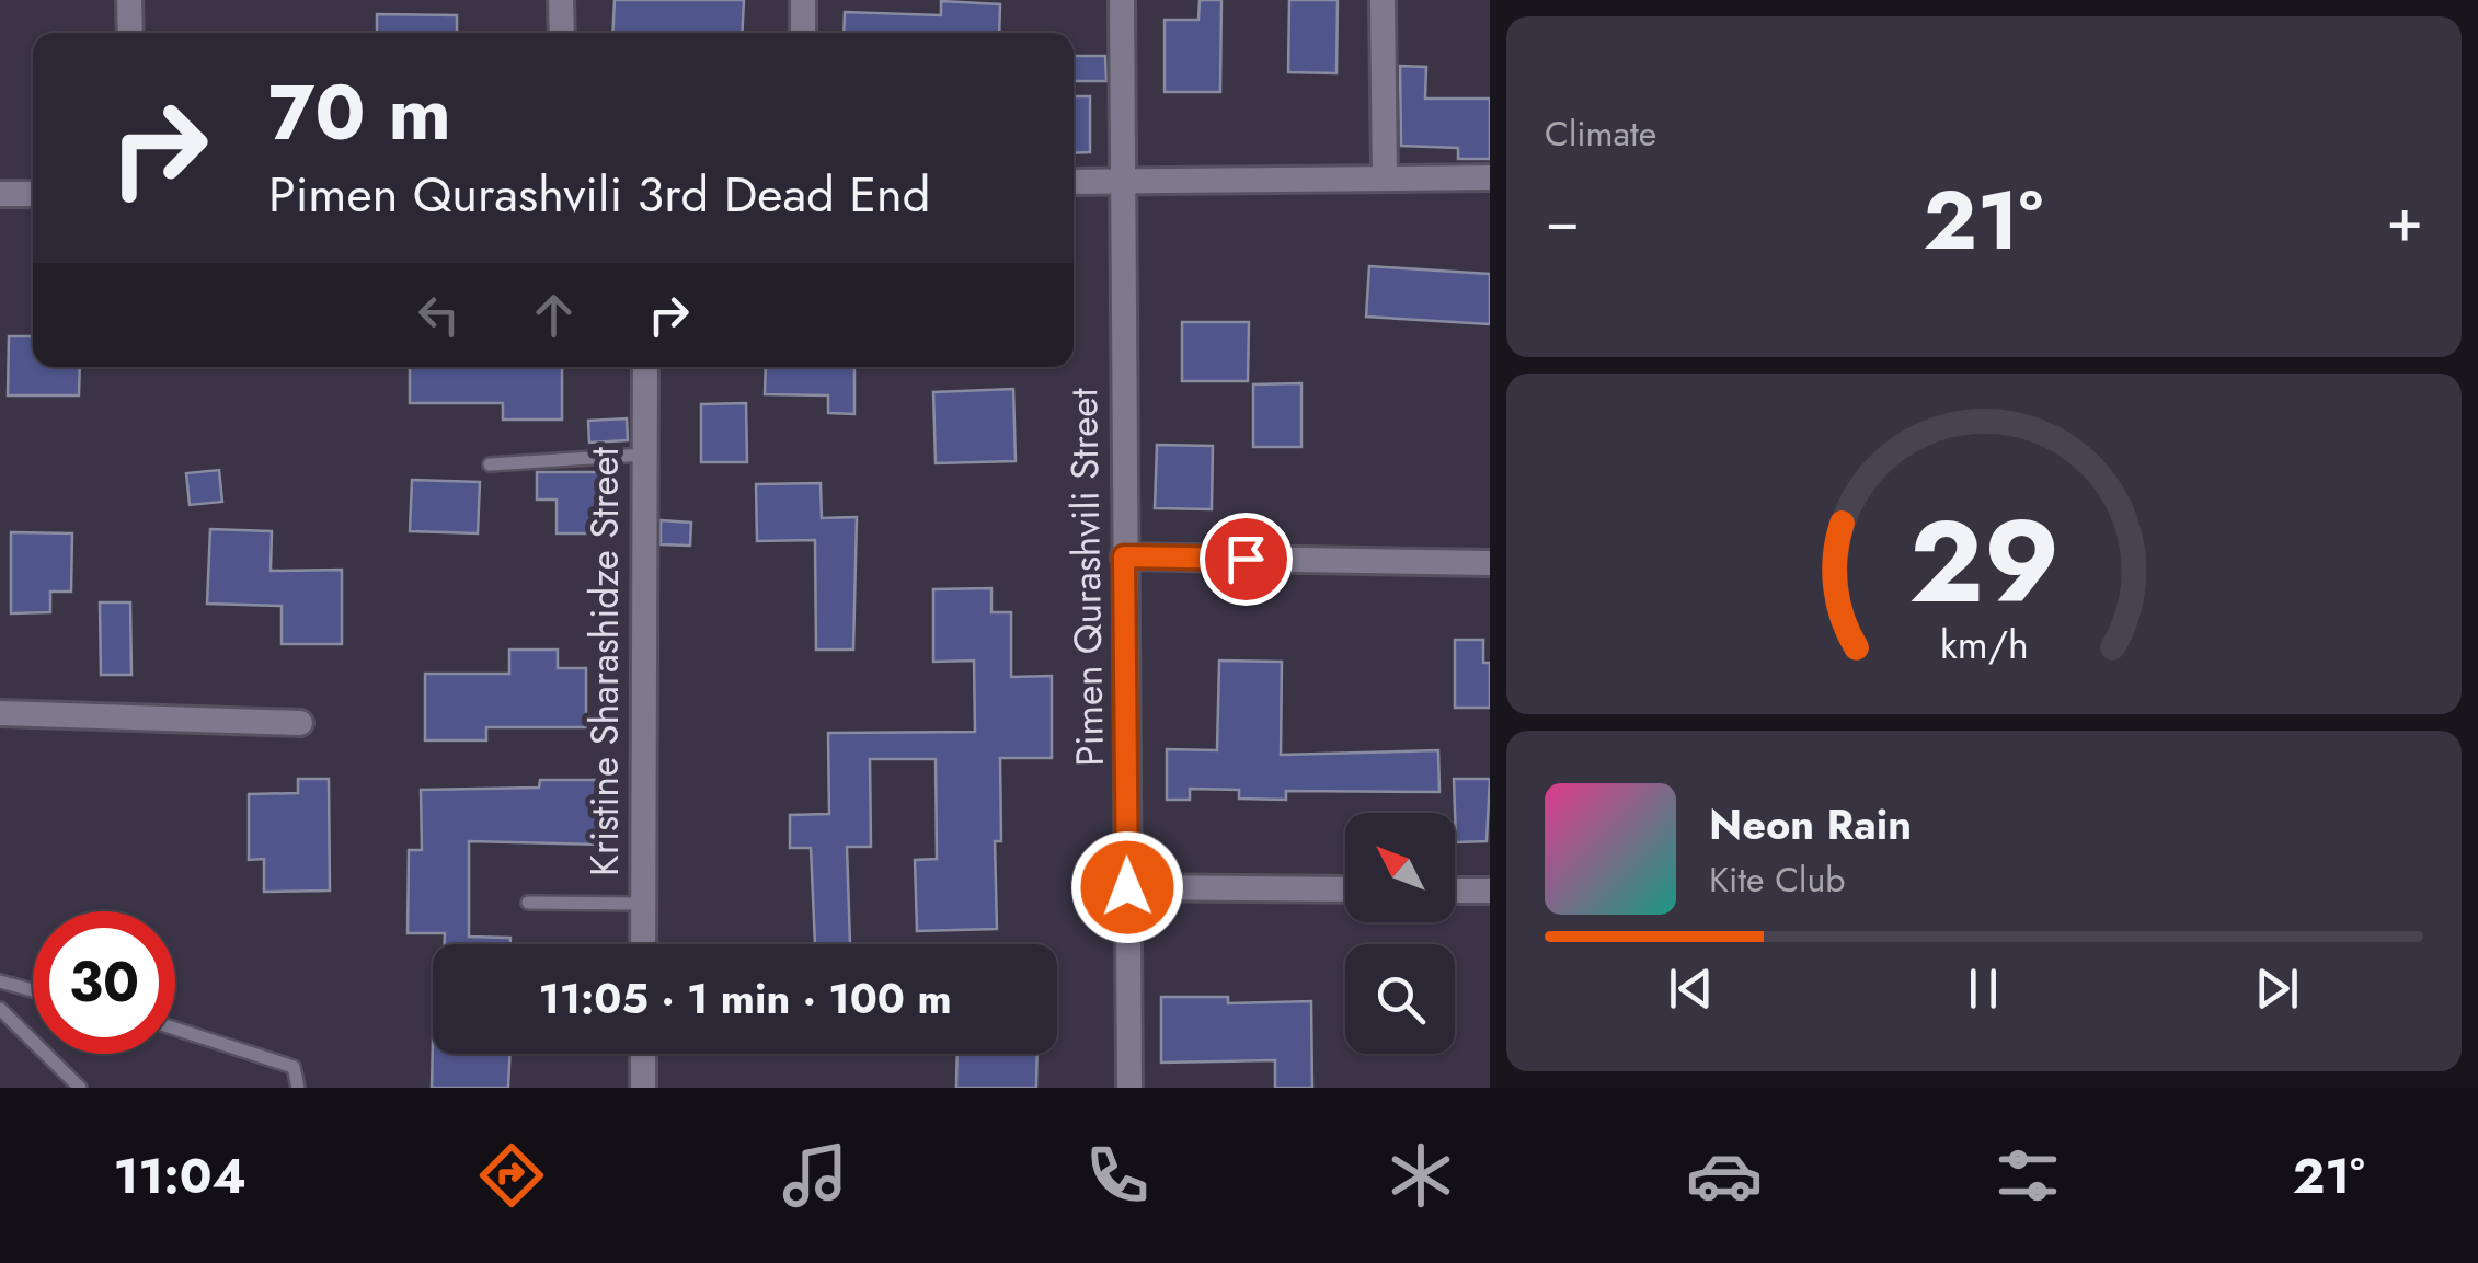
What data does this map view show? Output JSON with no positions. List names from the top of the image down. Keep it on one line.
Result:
{"streets":{"street":["Pimen Qurashvili Street","Kristine Sharashidze Street"]},"north":"top left","page":{"tile":"Climate","turn":["70 m","Pimen Qurashvili 3rd Dead End"],"heat":["−","21°","+"],"song":["Neon Rain","Kite Club"],"limit":"30","trip":"11:05 · 1 min · 100 m","tabs":["11:04","21°"],"gauge":["29","km/h"]}}
